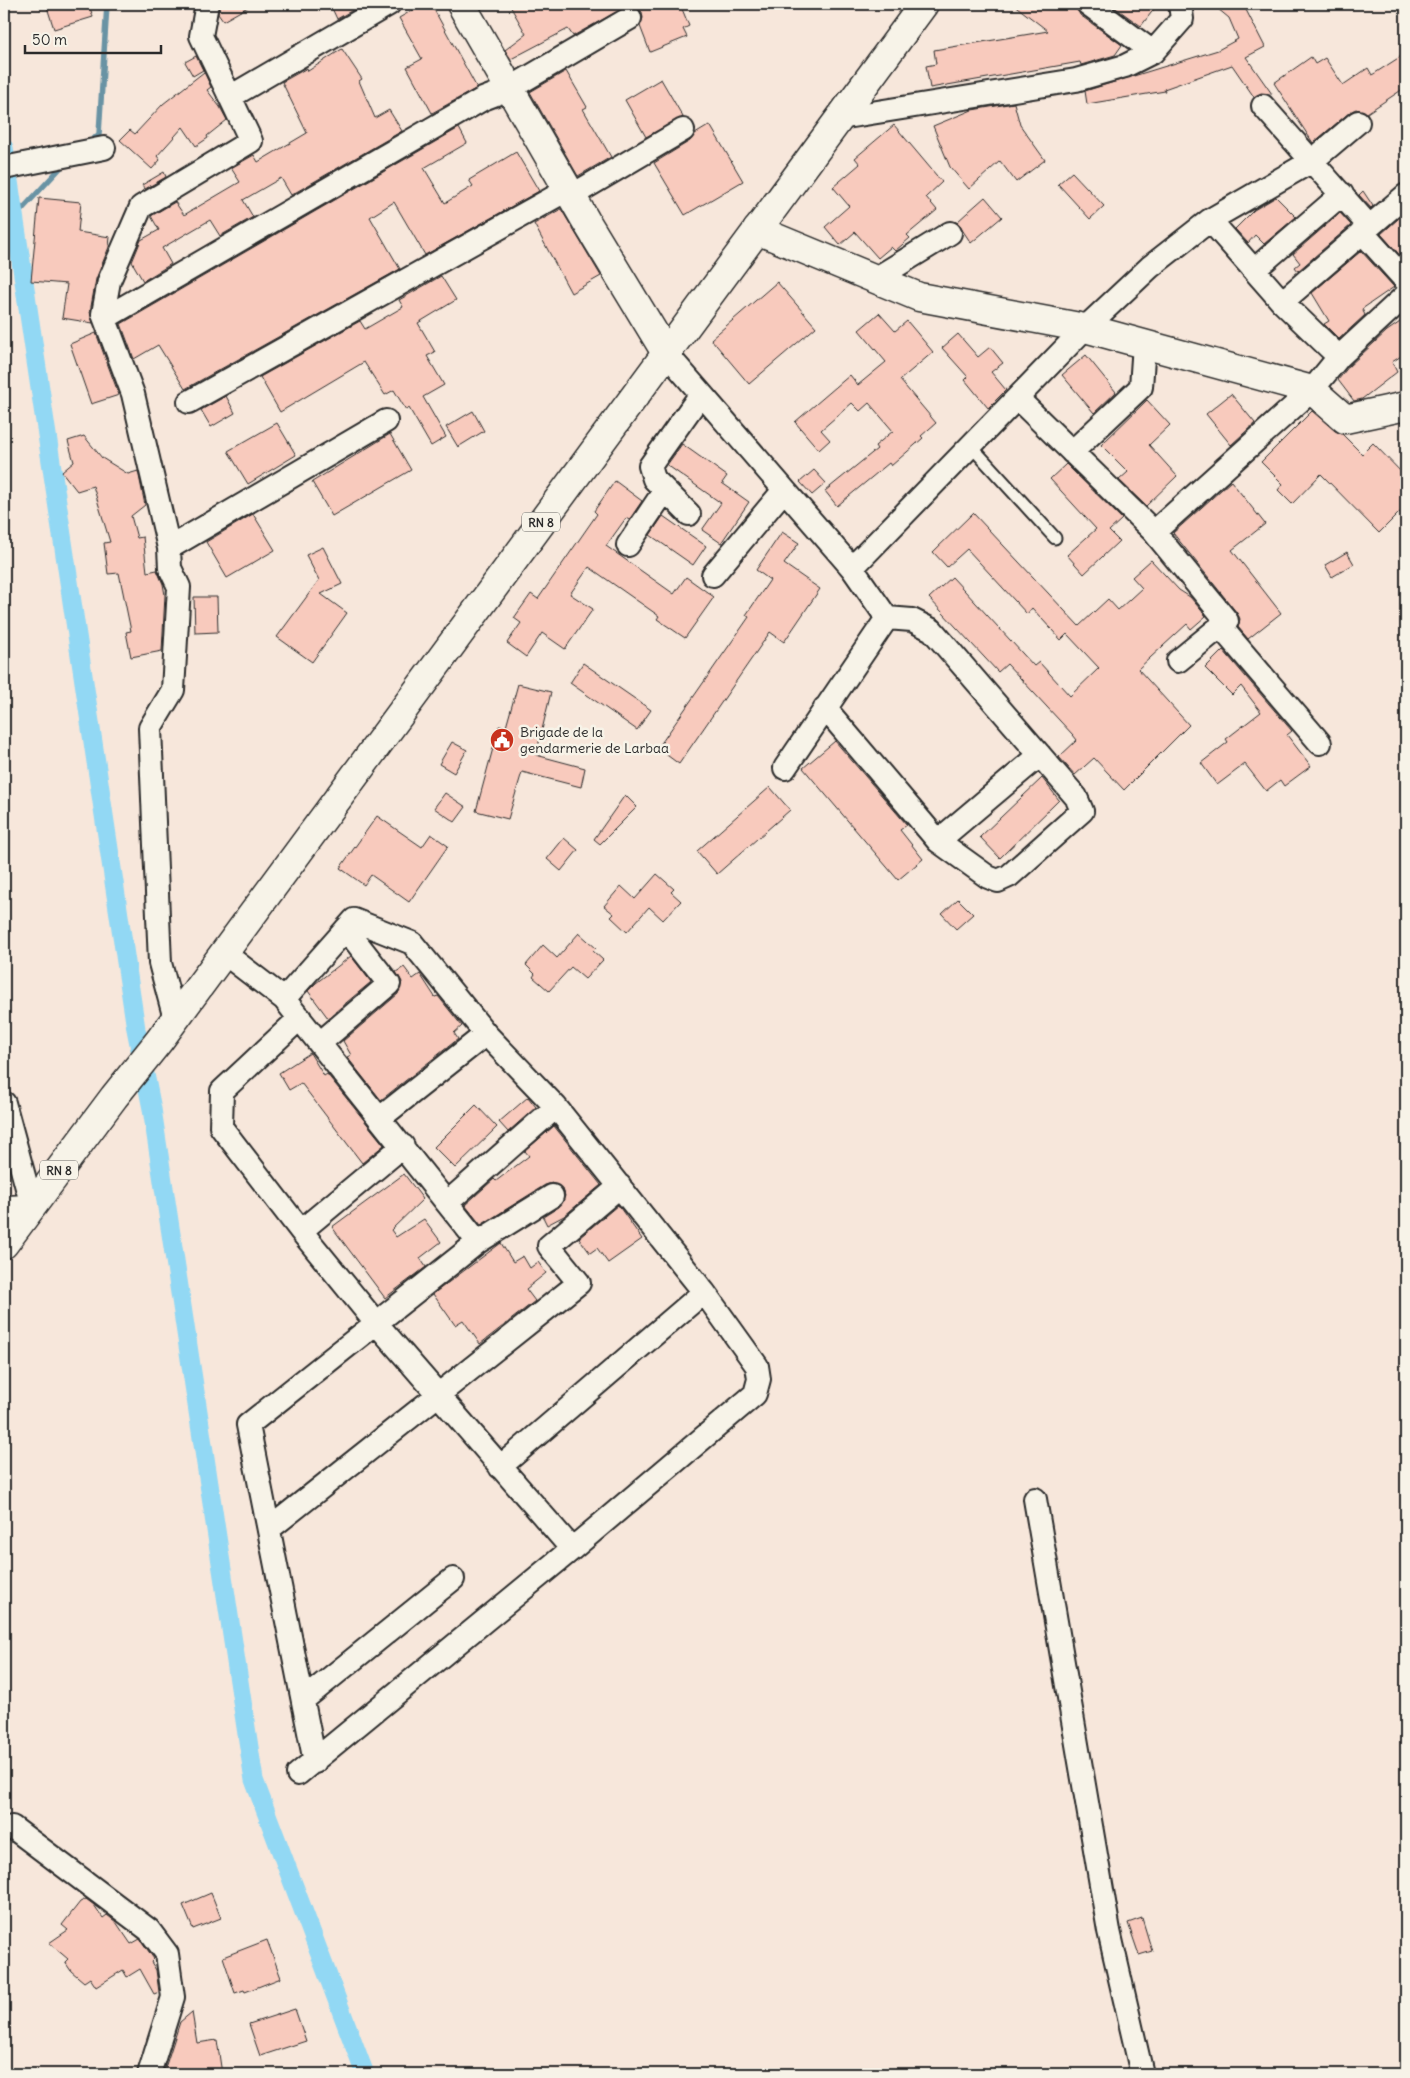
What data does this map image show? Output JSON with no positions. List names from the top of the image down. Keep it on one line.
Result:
{"streets":{"main road":["RN 8"]},"places":{"public building":["Brigade de la gendarmerie de Larbaa"]},"scale_bar":"50 m"}
